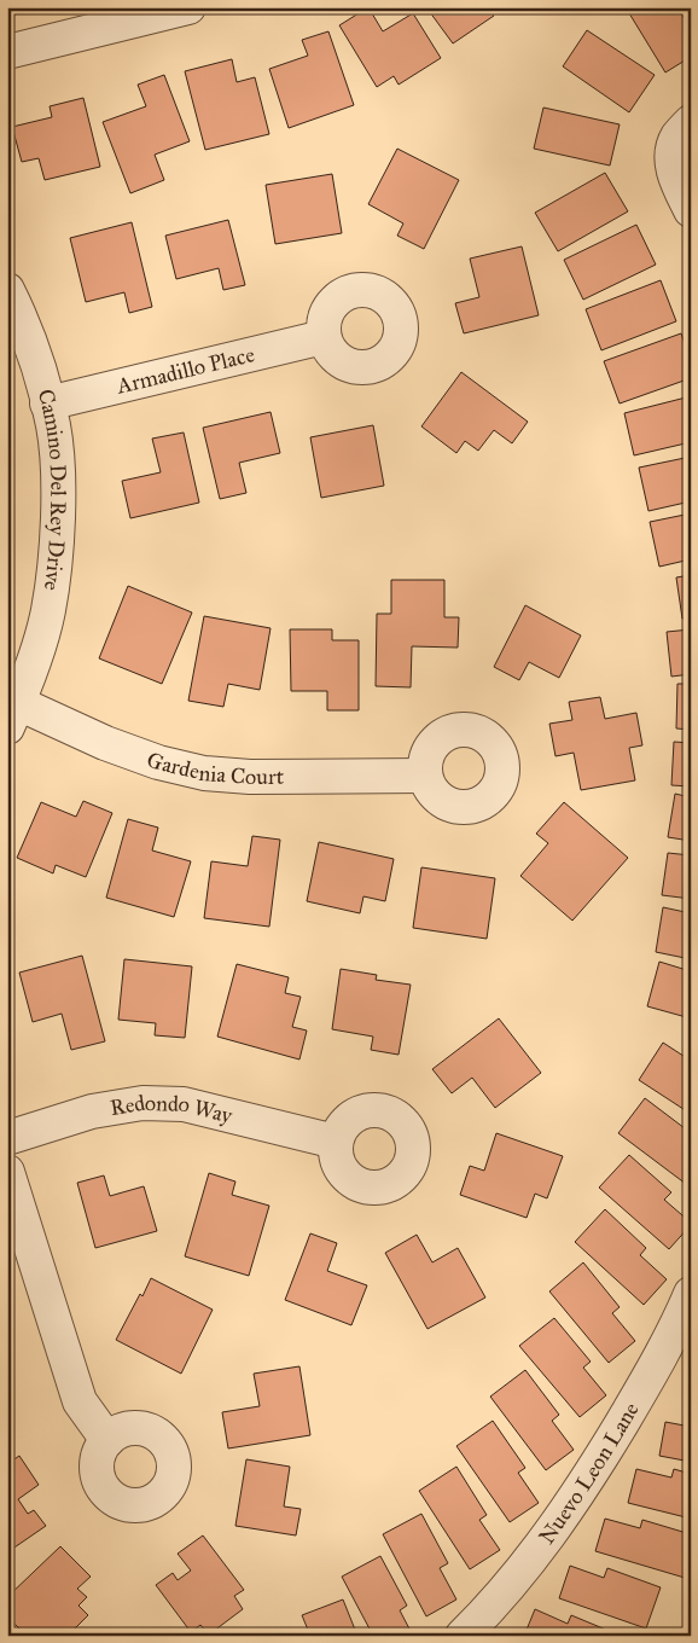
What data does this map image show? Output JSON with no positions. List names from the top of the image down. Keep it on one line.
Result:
{"streets":{"street":["Armadillo Place","Camino Del Rey Drive","Gardenia Court","Redondo Way","Nuevo Leon Lane"]},"crossings":[["Armadillo Place","Camino Del Rey Drive"],["Camino Del Rey Drive","Gardenia Court"]]}
